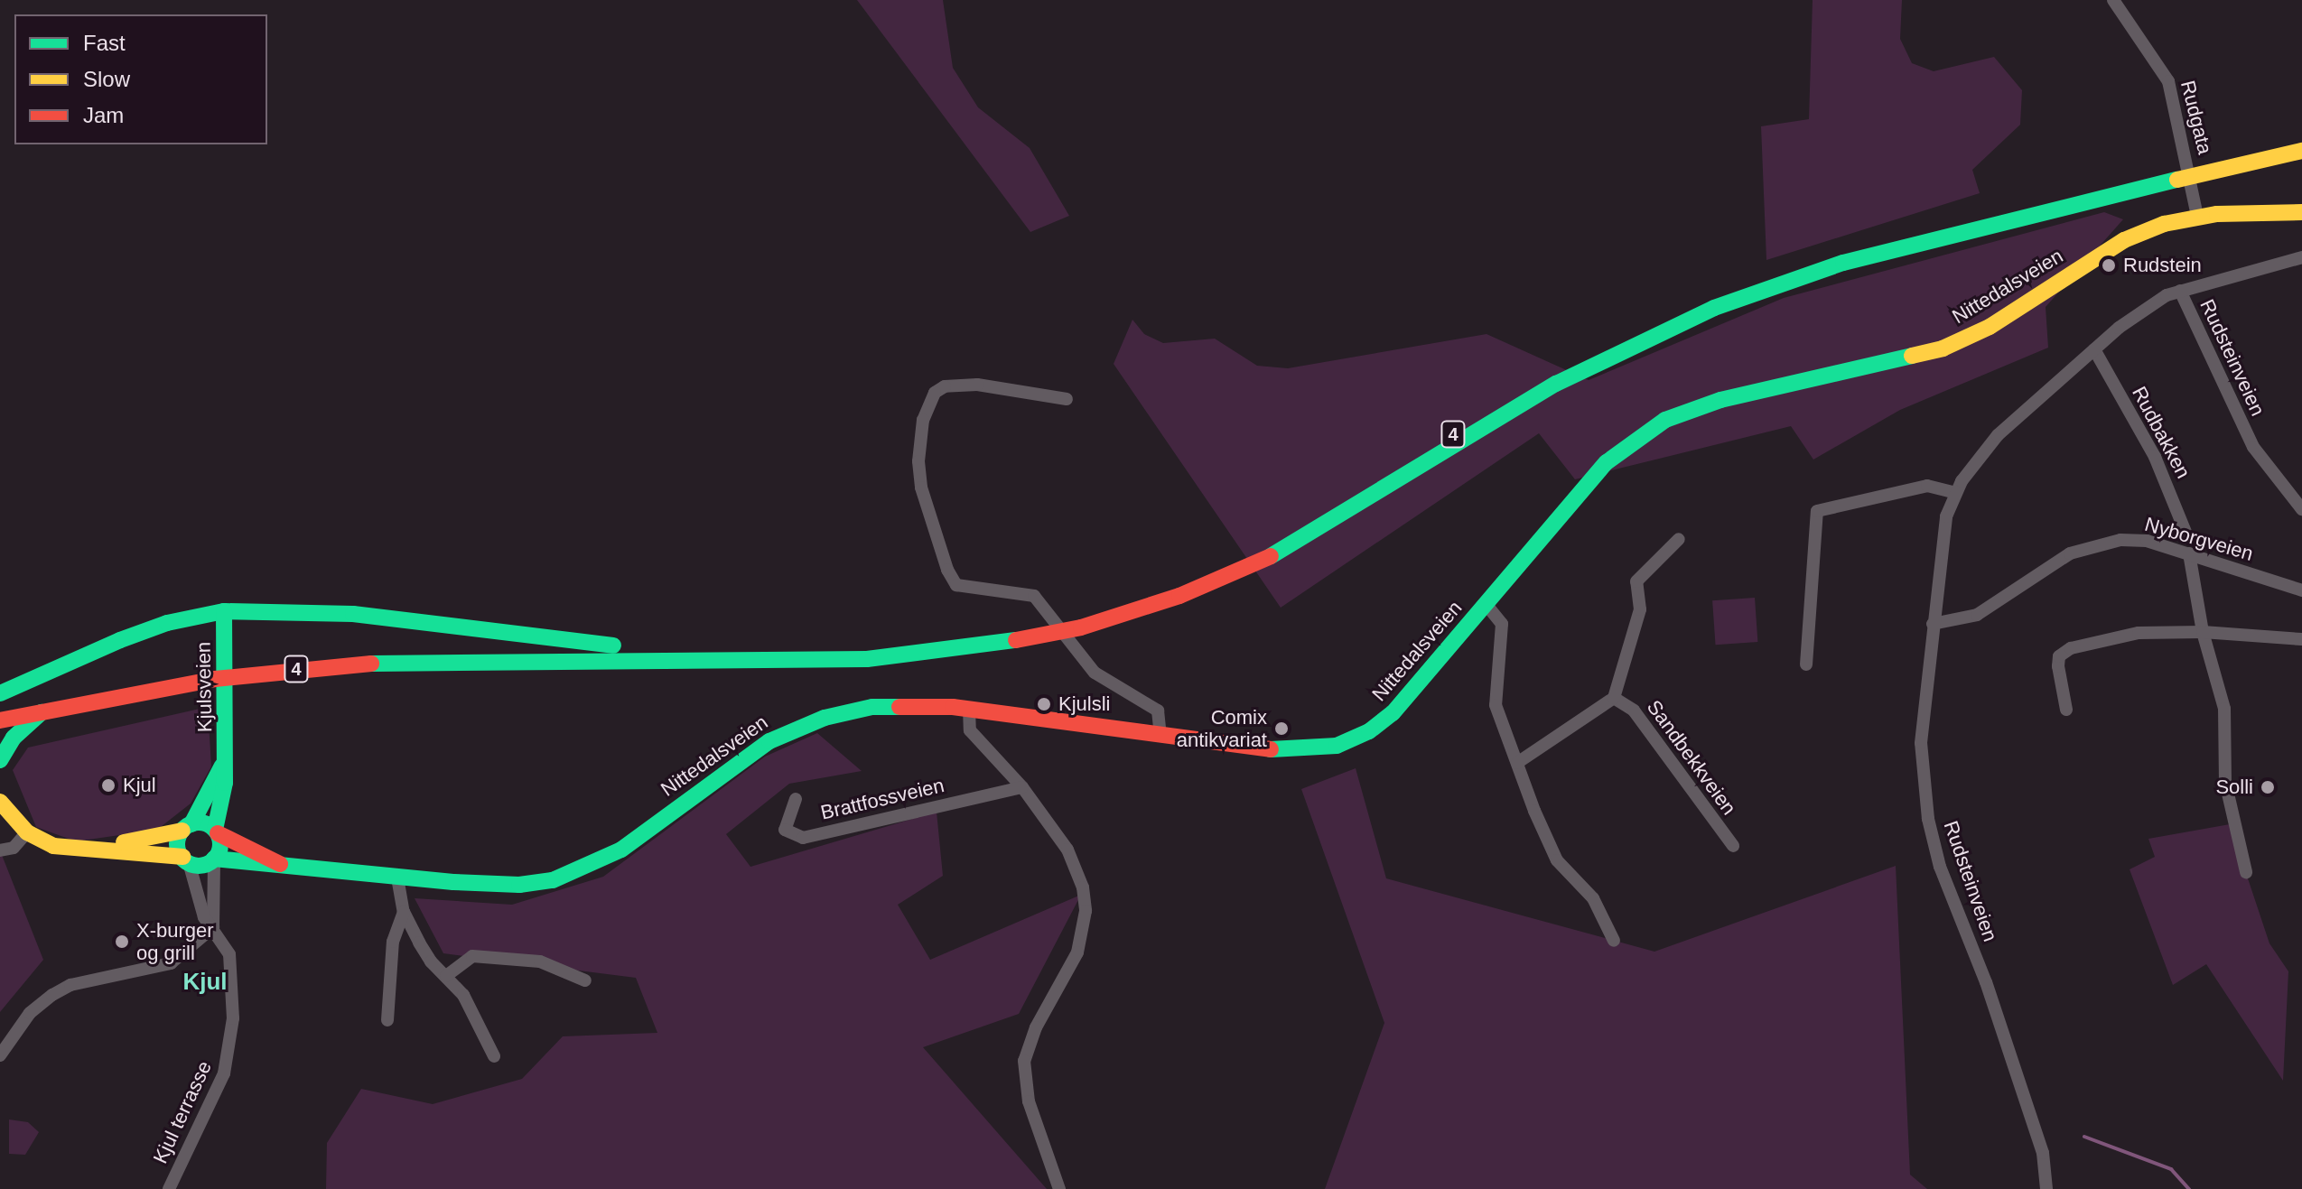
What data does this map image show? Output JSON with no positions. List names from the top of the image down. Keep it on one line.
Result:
{"streets":{"main road":["Nittedalsveien","4","Kjulsveien"],"street":["Rudgata","Rudsteinveien","Rudbakken","Nyborgveien","Sandbekkveien","Brattfossveien","Kjul terrasse"]},"crossings":[["Rudgata","Nittedalsveien"],["Nittedalsveien","Kjulsveien"],["Nittedalsveien","Kjul terrasse"],["Rudsteinveien","Rudbakken"],["Rudsteinveien","Nyborgveien"],["4","Kjulsveien"],["Kjulsveien","Kjul terrasse"]],"districts":["Kjul"],"places":["Rudstein","Kjulsli","Comix antikvariat","Kjul","Solli","X-burger og grill"],"legend":["Fast","Slow","Jam"]}
